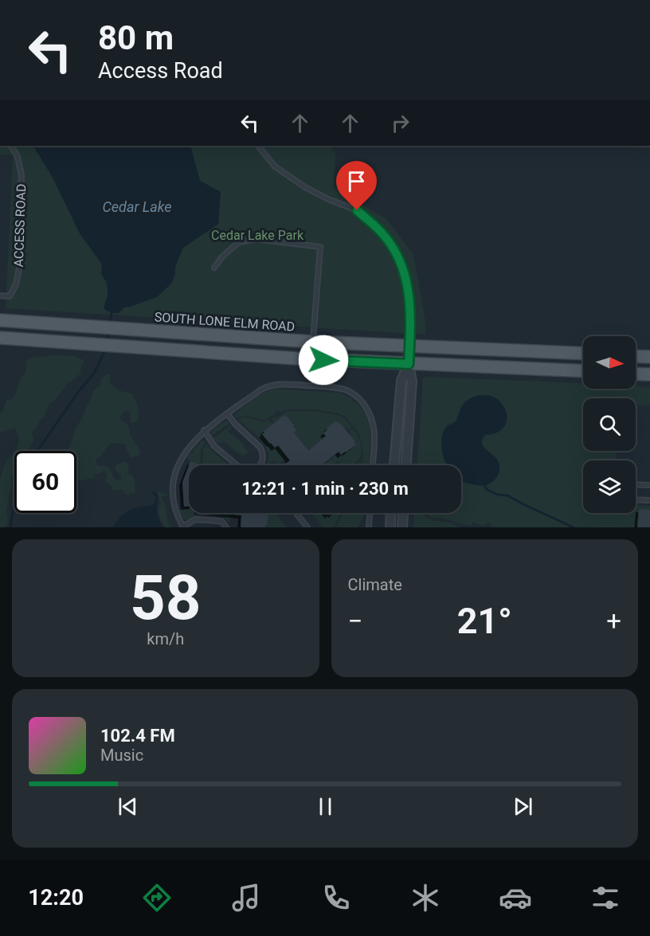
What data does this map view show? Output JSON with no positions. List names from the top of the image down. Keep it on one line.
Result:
{"streets":{"main road":["SOUTH LONE ELM ROAD"],"lane":["ACCESS ROAD"]},"water":["Cedar Lake"],"parks":["Cedar Lake Park"],"north":"right","page":{"turn":["80 m","Access Road"],"limit":"60","trip":"12:21 · 1 min · 230 m","tile":[["58","km/h"],"Climate"],"heat":["−","21°","+"],"song":["102.4 FM","Music"],"tabs":"12:20"}}
